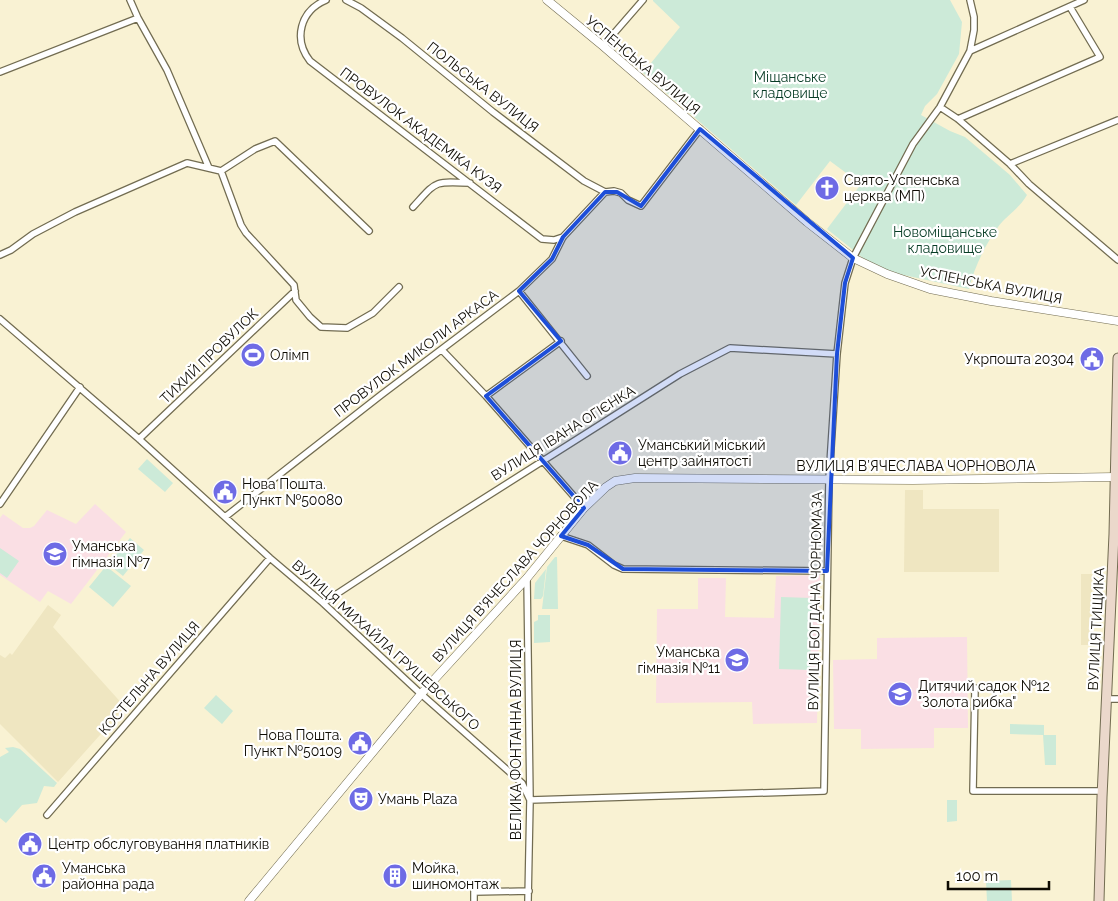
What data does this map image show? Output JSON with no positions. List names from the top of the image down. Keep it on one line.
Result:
{"streets":{"main road":["ВУЛИЦЯ ТИЩИКА"],"street":["УСПЕНСЬКА ВУЛИЦЯ","ПОЛЬСЬКА ВУЛИЦЯ","ПРОВУЛОК АКАДЕМІКА КУЗЯ","ПРОВУЛОК МИКОЛИ АРКАСА","ТИХИЙ ПРОВУЛОК","ВУЛИЦЯ ІВАНА ОГІЄНКА","ВУЛИЦЯ В’ЯЧЕСЛАВА ЧОРНОВОЛА","ВУЛИЦЯ БОГДАНА ЧОРНОМАЗА","ВУЛИЦЯ МИХАЙЛА ГРУШЕВСЬКОГО","КОСТЕЛЬНА ВУЛИЦЯ","ВЕЛИКА ФОНТАННА ВУЛИЦЯ"]},"crossings":[["УСПЕНСЬКА ВУЛИЦЯ","ПОЛЬСЬКА ВУЛИЦЯ"],["УСПЕНСЬКА ВУЛИЦЯ","ПРОВУЛОК МИКОЛИ АРКАСА"],["УСПЕНСЬКА ВУЛИЦЯ","ВУЛИЦЯ БОГДАНА ЧОРНОМАЗА"],["ПОЛЬСЬКА ВУЛИЦЯ","ПРОВУЛОК МИКОЛИ АРКАСА"],["ПРОВУЛОК АКАДЕМІКА КУЗЯ","ПРОВУЛОК МИКОЛИ АРКАСА"],["ПРОВУЛОК МИКОЛИ АРКАСА","ВУЛИЦЯ МИХАЙЛА ГРУШЕВСЬКОГО"],["ТИХИЙ ПРОВУЛОК","ВУЛИЦЯ МИХАЙЛА ГРУШЕВСЬКОГО"],["ВУЛИЦЯ ІВАНА ОГІЄНКА","ВУЛИЦЯ БОГДАНА ЧОРНОМАЗА"],["ВУЛИЦЯ ІВАНА ОГІЄНКА","ВУЛИЦЯ МИХАЙЛА ГРУШЕВСЬКОГО"],["ВУЛИЦЯ В’ЯЧЕСЛАВА ЧОРНОВОЛА","ВУЛИЦЯ БОГДАНА ЧОРНОМАЗА"],["ВУЛИЦЯ В’ЯЧЕСЛАВА ЧОРНОВОЛА","ВУЛИЦЯ ТИЩИКА"],["ВУЛИЦЯ В’ЯЧЕСЛАВА ЧОРНОВОЛА","ВУЛИЦЯ МИХАЙЛА ГРУШЕВСЬКОГО"],["ВУЛИЦЯ В’ЯЧЕСЛАВА ЧОРНОВОЛА","ВЕЛИКА ФОНТАННА ВУЛИЦЯ"],["ВУЛИЦЯ БОГДАНА ЧОРНОМАЗА","ВУЛИЦЯ МИХАЙЛА ГРУШЕВСЬКОГО"],["ВУЛИЦЯ БОГДАНА ЧОРНОМАЗА","ВЕЛИКА ФОНТАННА ВУЛИЦЯ"],["ВУЛИЦЯ МИХАЙЛА ГРУШЕВСЬКОГО","КОСТЕЛЬНА ВУЛИЦЯ"],["ВУЛИЦЯ МИХАЙЛА ГРУШЕВСЬКОГО","ВЕЛИКА ФОНТАННА ВУЛИЦЯ"]],"parks":["Міщанське кладовище","Новоміщанське кладовище"],"places":{"church":["Свято-Успенська церква (МП)"],"sports":["Олімп"],"public building":["Укрпошта 20304","Уманський міський центр зайнятості","Нова Пошта. Пункт №50080","Нова Пошта. Пункт №50109","Центр обслуговування платників","Уманська районна рада"],"school or university":["Уманська гімназія №7","Уманська гімназія №11","Дитячий садок №12 \"Золота рибка\""],"theatre":["Умань Plaza"],"building":["Мойка, шиномонтаж"]},"scale_bar":"100 m"}
